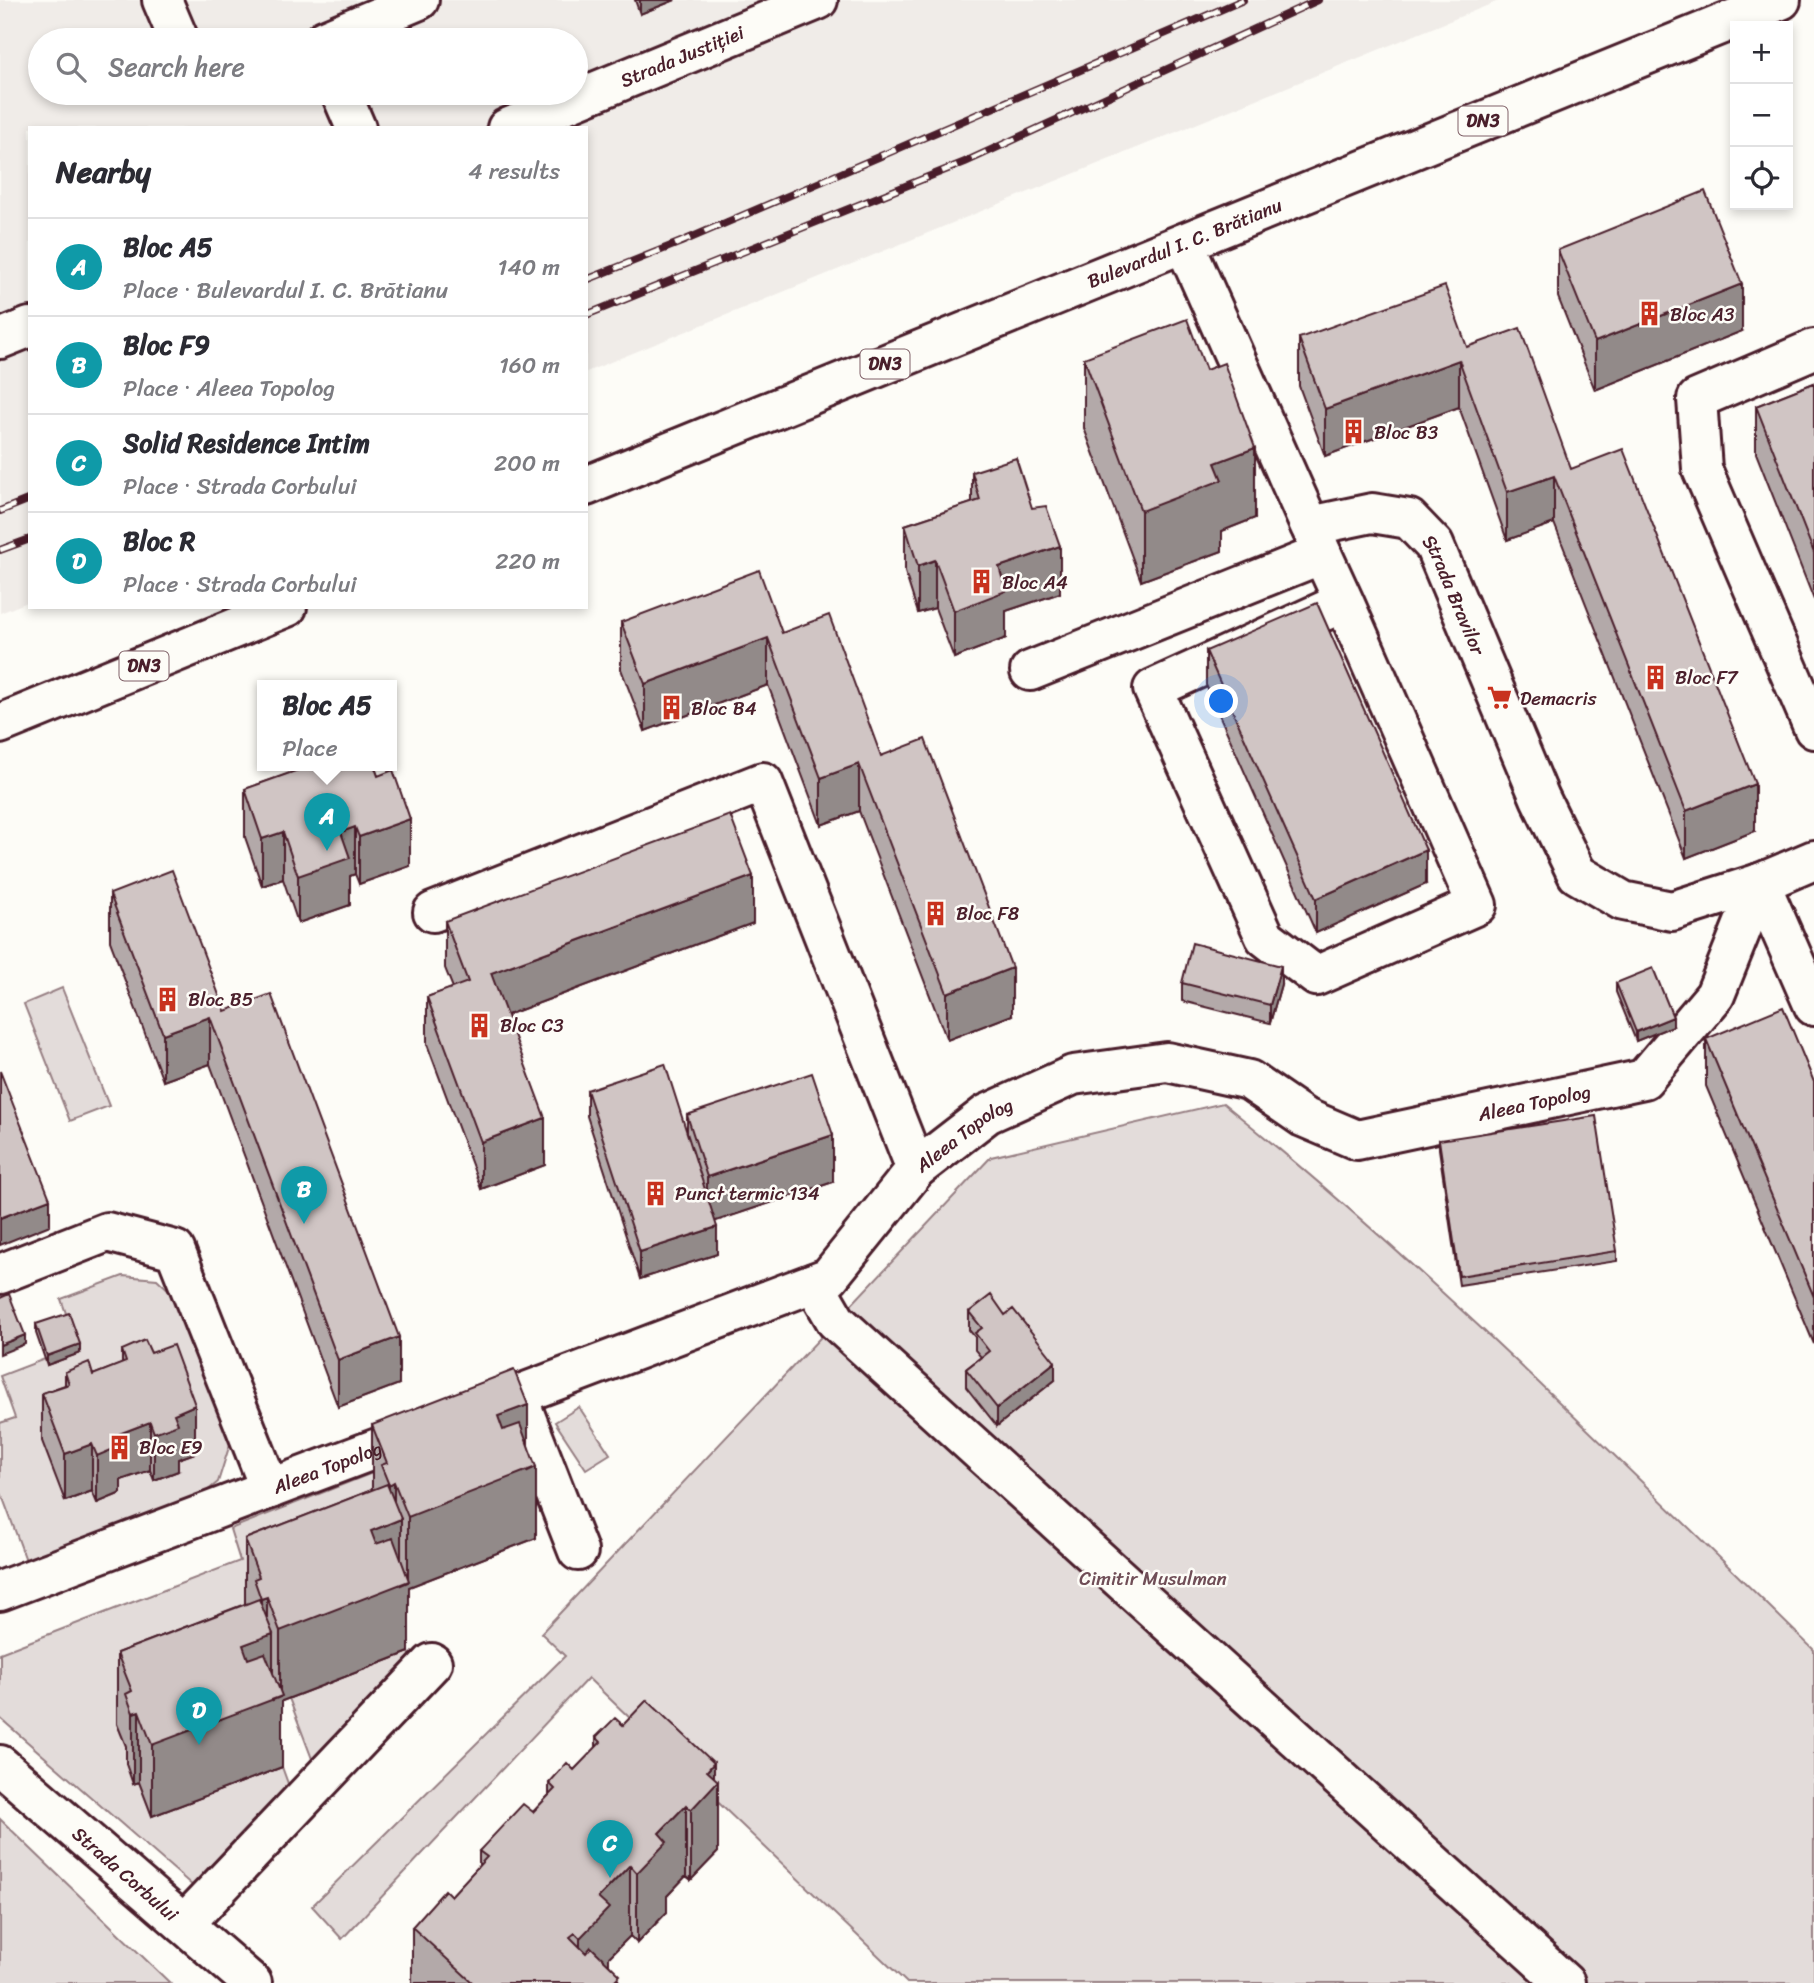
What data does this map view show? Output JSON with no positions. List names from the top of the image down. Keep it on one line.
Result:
{"streets":{"street":["Strada Justiției","DN3","Bulevardul I. C. Brătianu","Strada Bravilor","Aleea Topolog","Strada Corbului"]},"crossings":[["Strada Bravilor","Aleea Topolog"]],"parks":["Cimitir Musulman"],"places":{"building":["Bloc A3","Bloc B3","Bloc A4","Bloc F7","Bloc B4","Bloc F8","Bloc B5","Bloc C3","Punct termic 134","Bloc E9"],"supermarket":["Demacris"]},"page":{"map_buttons":["+","−"],"search":"Search here","heading":["Nearby","4 results"],"list":[{"mark":"A","name":"Bloc A5","note":"Place · Bulevardul I. C. Brătianu","value":"140 m"},{"mark":"B","name":"Bloc F9","note":"Place · Aleea Topolog","value":"160 m"},{"mark":"C","name":"Solid Residence Intim","note":"Place · Strada Corbului","value":"200 m"},{"mark":"D","name":"Bloc R","note":"Place · Strada Corbului","value":"220 m"}],"popup":["Bloc A5","Place"],"pins":["A","B","D","C"]}}
